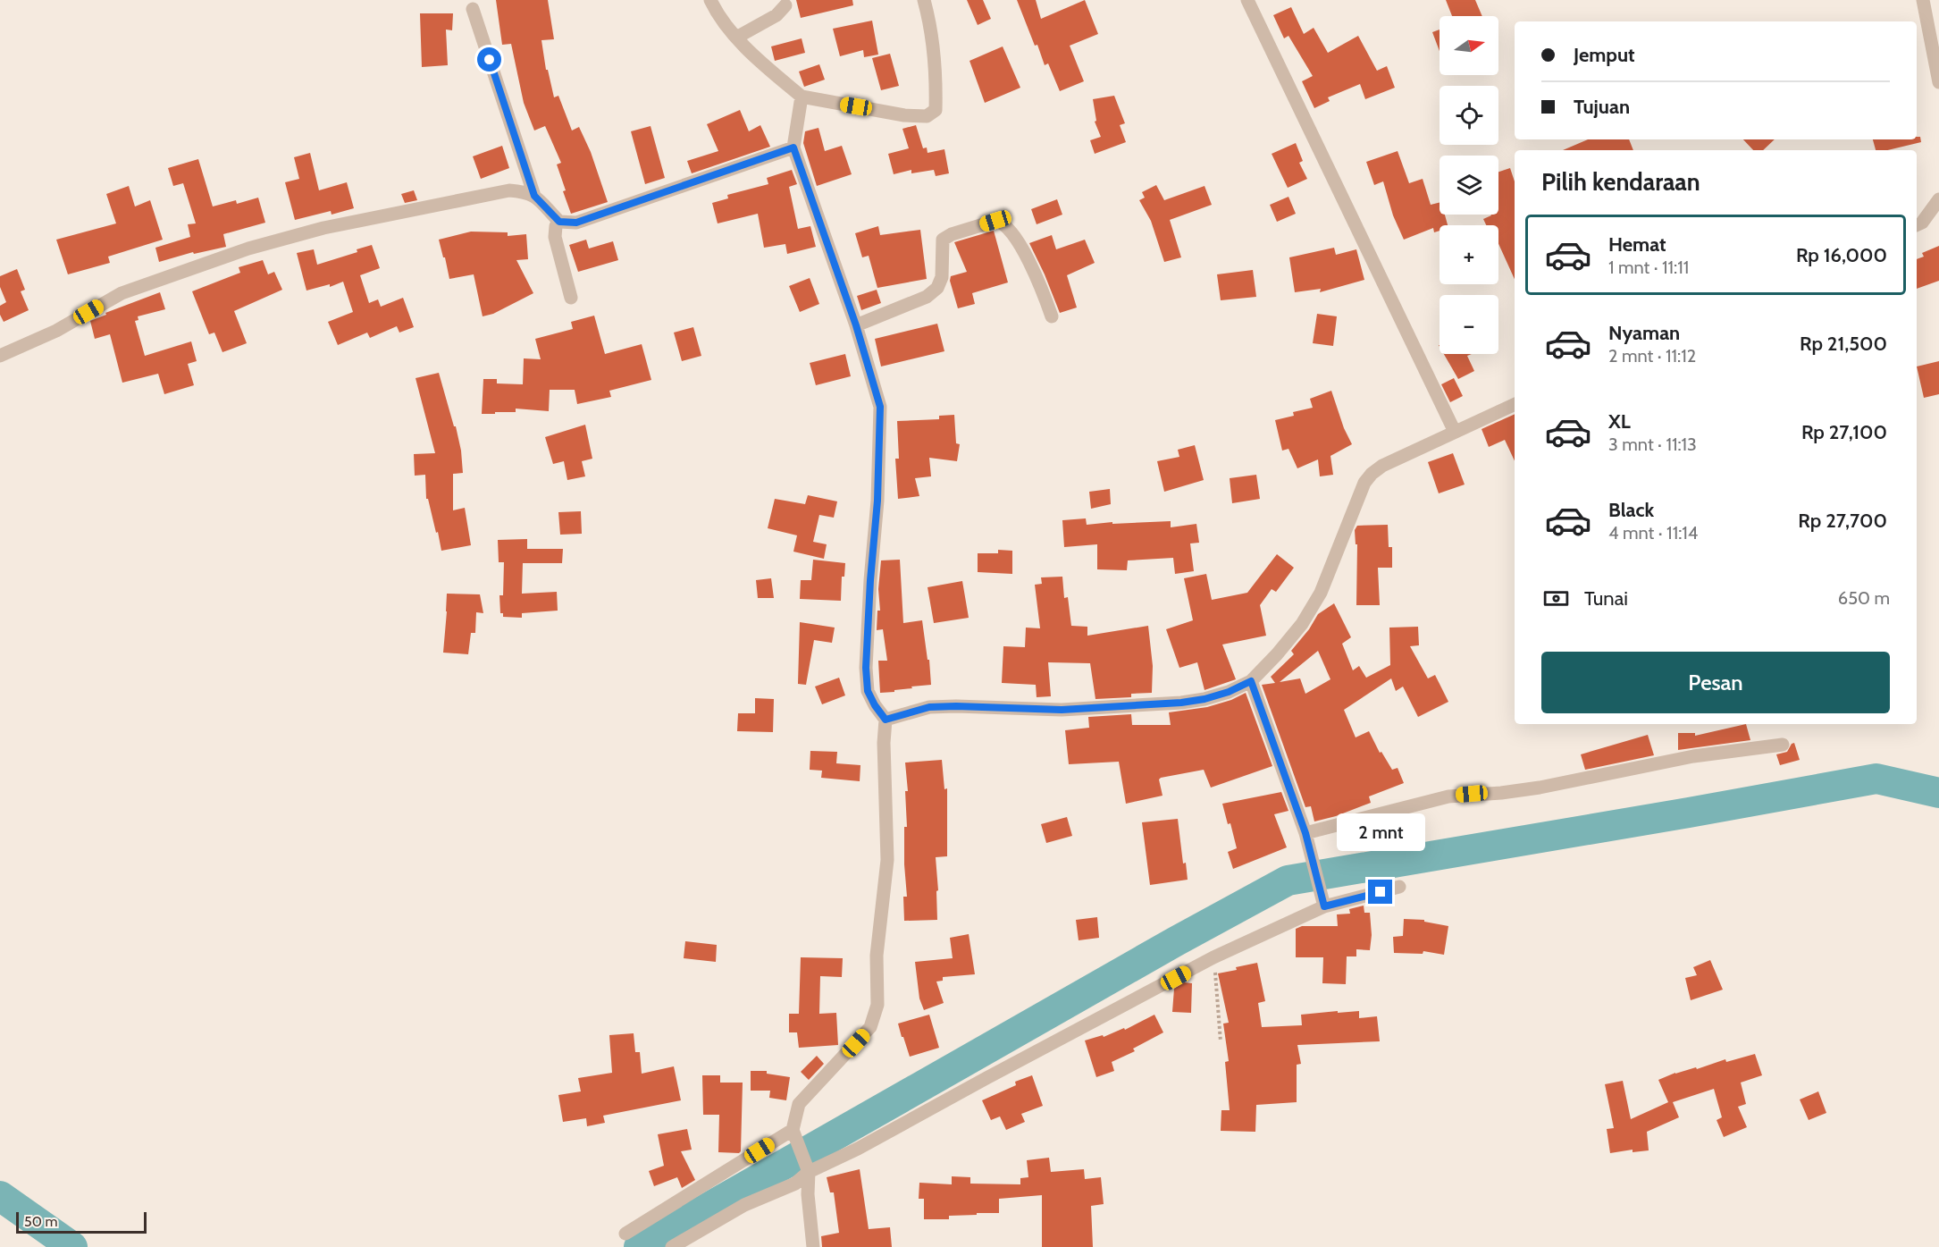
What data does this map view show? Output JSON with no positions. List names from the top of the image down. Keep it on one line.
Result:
{"scale_bar":"50 m","north":"right","page":{"map_buttons":["+","−"],"banner":["Jemput","Tujuan"],"heading":"Pilih kendaraan","list":[{"name":"Hemat","note":"1 mnt · 11:11","value":"Rp 16,000"},{"name":"Nyaman","note":"2 mnt · 11:12","value":"Rp 21,500"},{"name":"XL","note":"3 mnt · 11:13","value":"Rp 27,100"},{"name":"Black","note":"4 mnt · 11:14","value":"Rp 27,700"}],"pay":["Tunai","650 m"],"buttons":"Pesan","bubble":"2 mnt","scale":"50 m"}}
